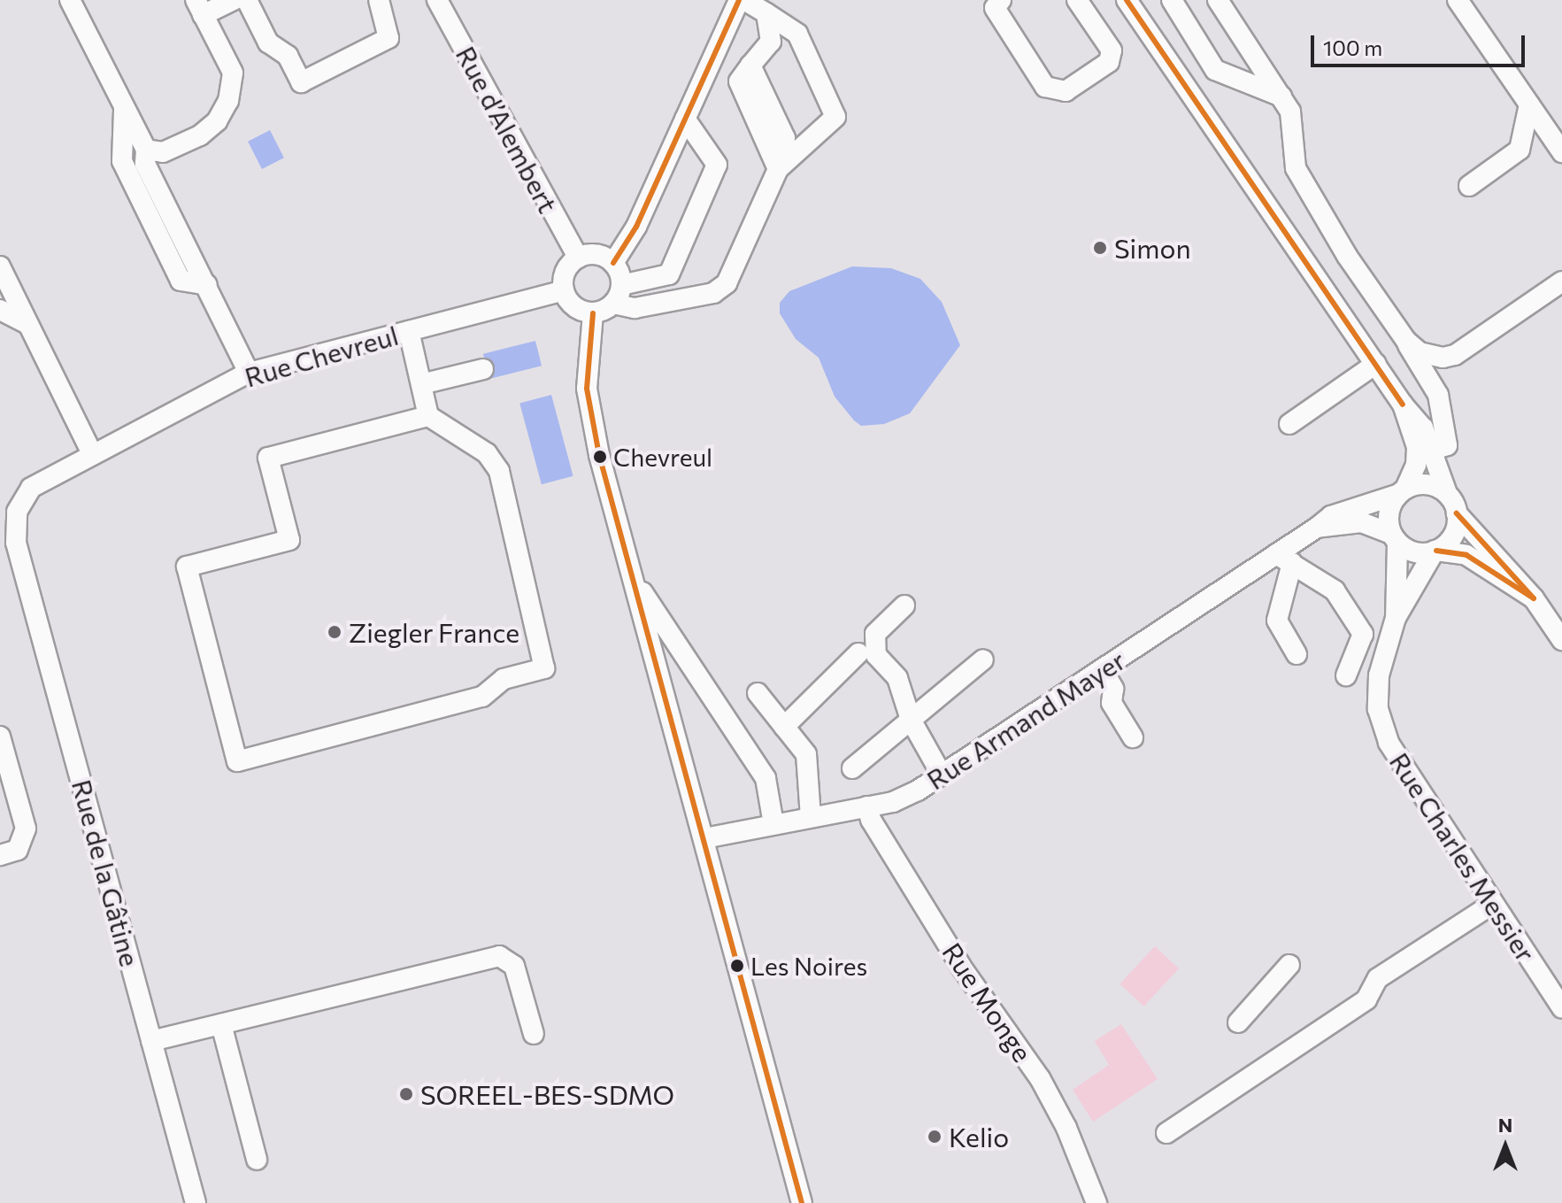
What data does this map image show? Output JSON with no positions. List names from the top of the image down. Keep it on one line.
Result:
{"streets":{"street":["Rue d’Alembert","Rue Chevreul","Rue Armand Mayer","Rue Charles Messier","Rue de la Gâtine","Rue Monge"]},"crossings":[["Rue d’Alembert","Rue Chevreul"],["Rue Chevreul","Rue de la Gâtine"],["Rue Armand Mayer","Rue Charles Messier"],["Rue Armand Mayer","Rue Monge"]],"places":["Simon","Chevreul","Ziegler France","Les Noires","SOREEL-BES-SDMO","Kelio"],"scale_bar":"100 m","north":"top"}
